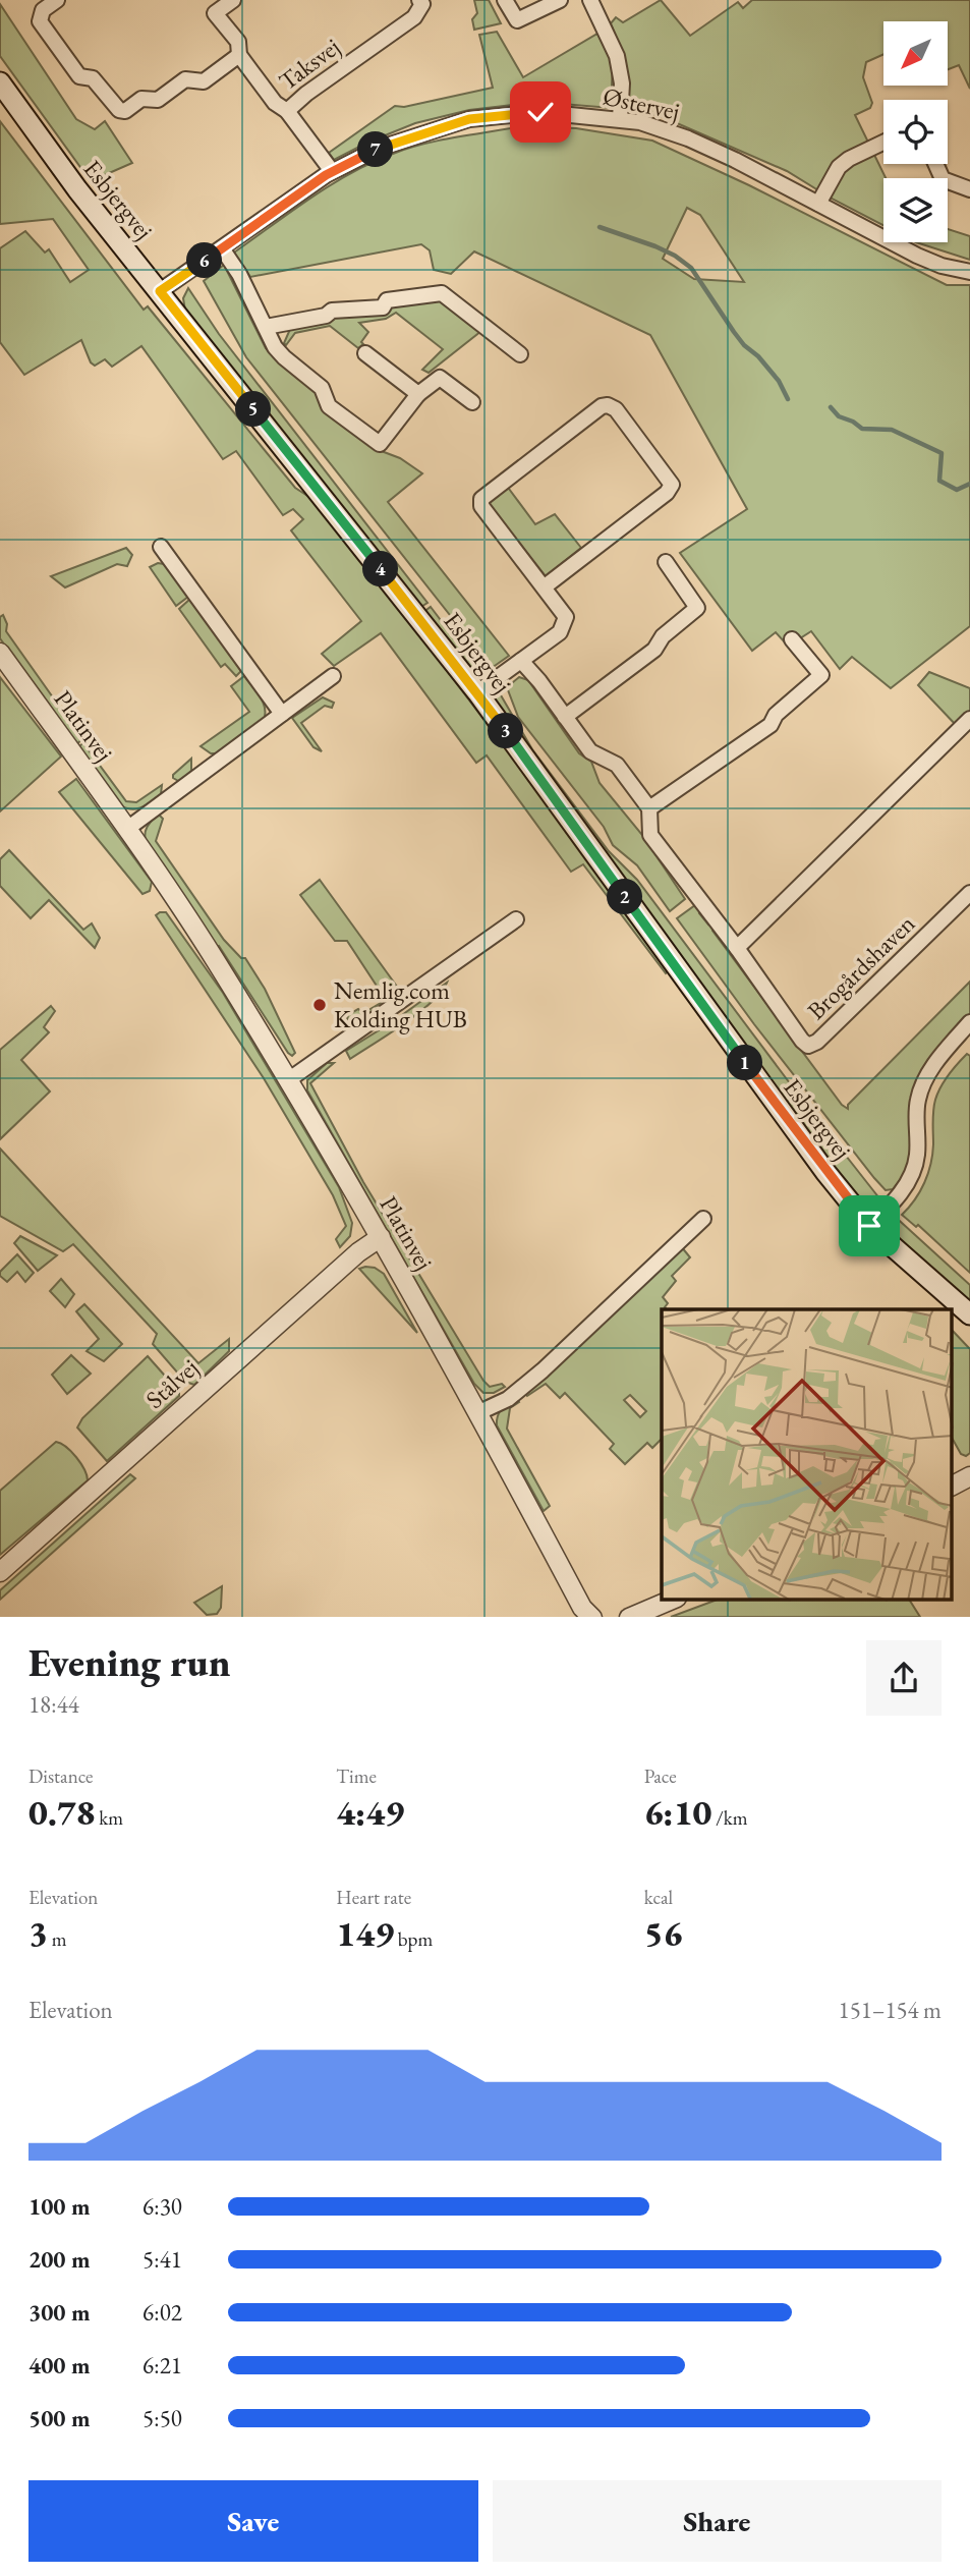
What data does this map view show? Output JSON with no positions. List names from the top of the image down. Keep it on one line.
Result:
{"streets":{"main road":["Esbjergvej"],"street":["Taksvej","Østervej","Platinvej","Brogårdshaven","Stålvej"]},"crossings":[["Taksvej","Østervej"],["Østervej","Esbjergvej"],["Platinvej","Stålvej"]],"places":["Nemlig.com Kolding HUB"],"north":"bottom left","page":{"pins":["7","6","5","4","3","2","1"],"heading":["Evening run","18:44"],"stats":[["Distance","0.78 km"],["Time","4:49"],["Pace","6:10 /km"],["Elevation","3 m"],["Heart rate","149 bpm"],["kcal","56"]],"chart":["Elevation","151–154 m"],"list":[{"name":"100 m","note":"6:30"},{"name":"200 m","note":"5:41"},{"name":"300 m","note":"6:02"},{"name":"400 m","note":"6:21"},{"name":"500 m","note":"5:50"}],"buttons":["Save","Share"]}}
